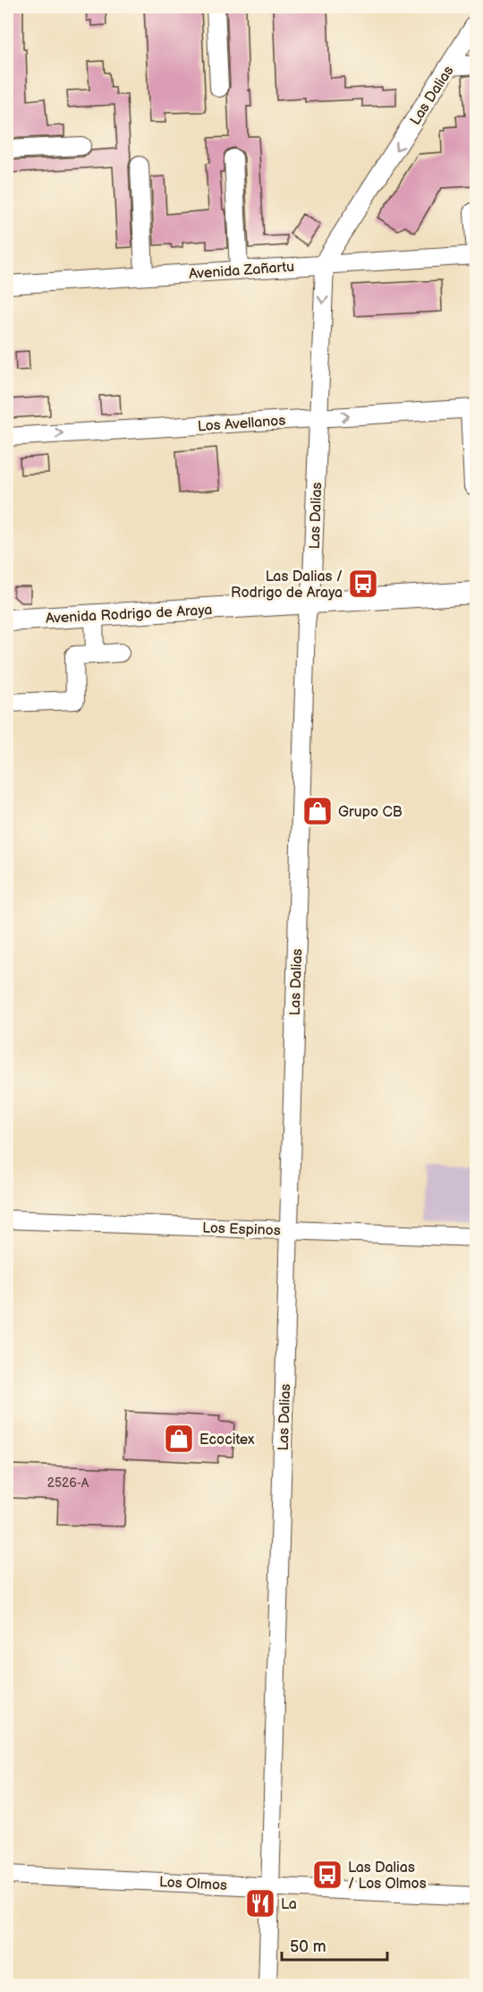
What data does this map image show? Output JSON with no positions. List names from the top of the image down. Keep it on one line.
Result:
{"streets":{"main road":["Avenida Rodrigo de Araya"],"street":["Las Dalias","Avenida Zañartu","Los Avellanos","Los Espinos","Los Olmos"]},"crossings":[["Las Dalias","Avenida Zañartu"],["Las Dalias","Los Avellanos"],["Las Dalias","Avenida Rodrigo de Araya"],["Las Dalias","Los Espinos"],["Las Dalias","Los Olmos"]],"one_way":["Los Avellanos"],"places":{"bus stop":["Las Dalias / Rodrigo de Araya","Las Dalias / Los Olmos"],"shop":["Grupo CB","Ecocitex"],"restaurant":["La"]},"house_numbers":["2526-A"],"scale_bar":"50 m"}
